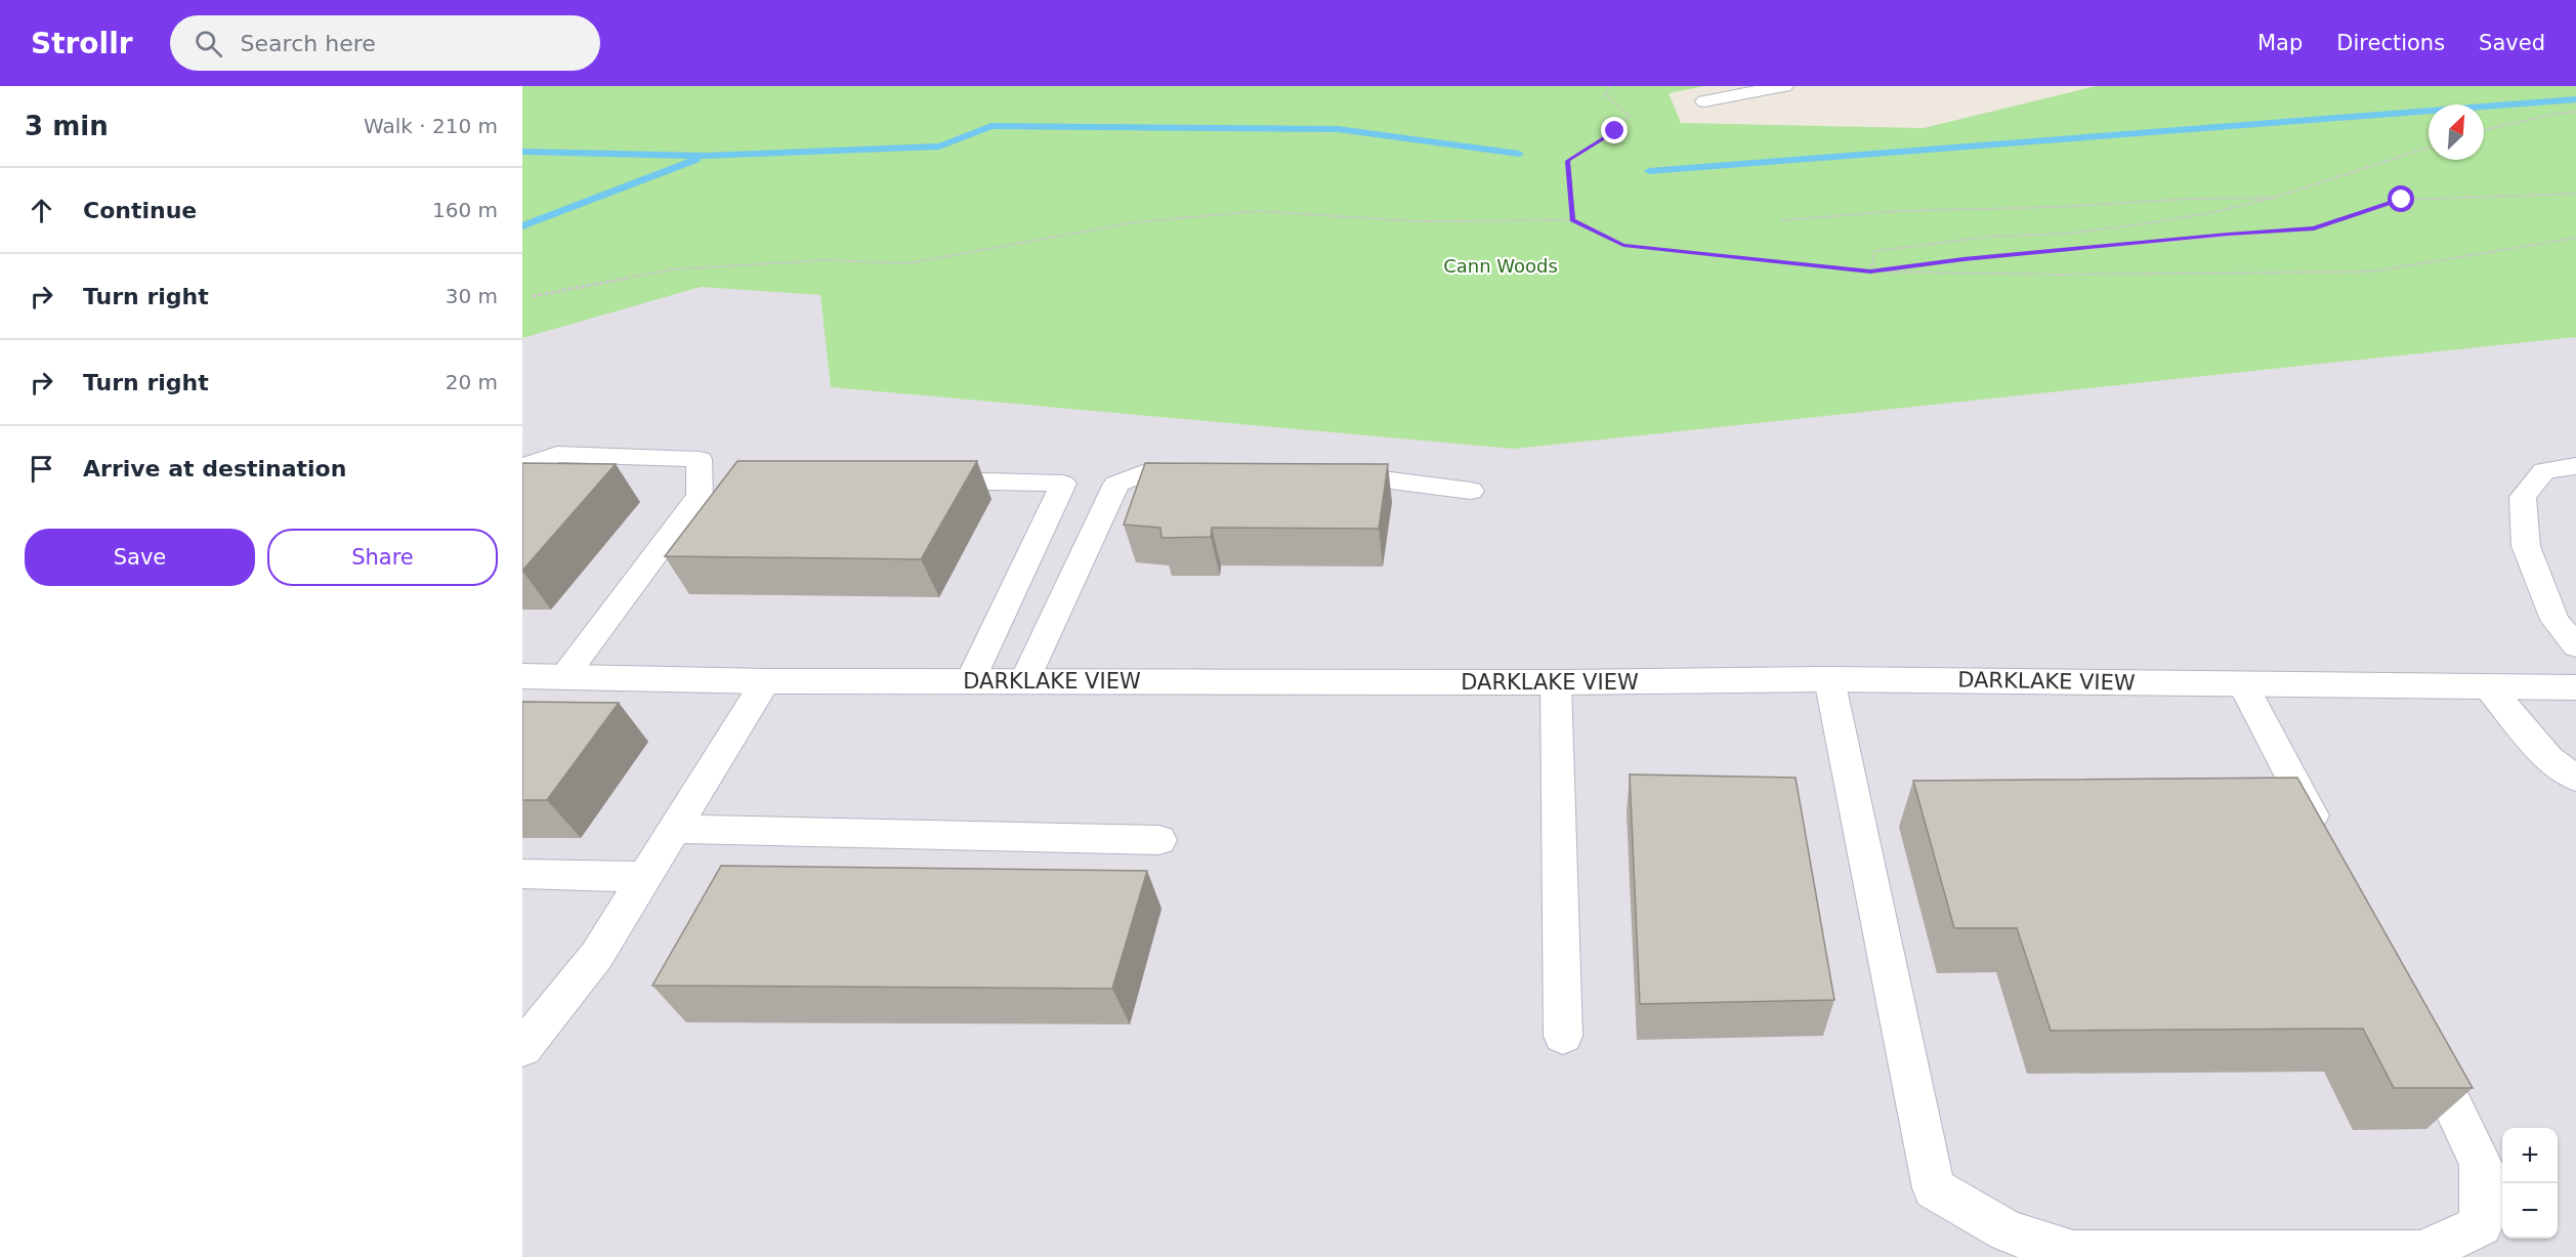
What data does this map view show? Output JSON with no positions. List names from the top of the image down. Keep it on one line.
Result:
{"streets":{"street":["DARKLAKE VIEW"]},"parks":["Cann Woods"],"north":"top right","page":{"header":"Strollr","search":"Search here","nav":["Map","Directions","Saved"],"heading":["3 min","Walk · 210 m"],"list":[["Continue","160 m"],["Turn right","30 m"],["Turn right","20 m"],"Arrive at destination"],"buttons":["Save","Share"],"map_buttons":["+","−"]}}
